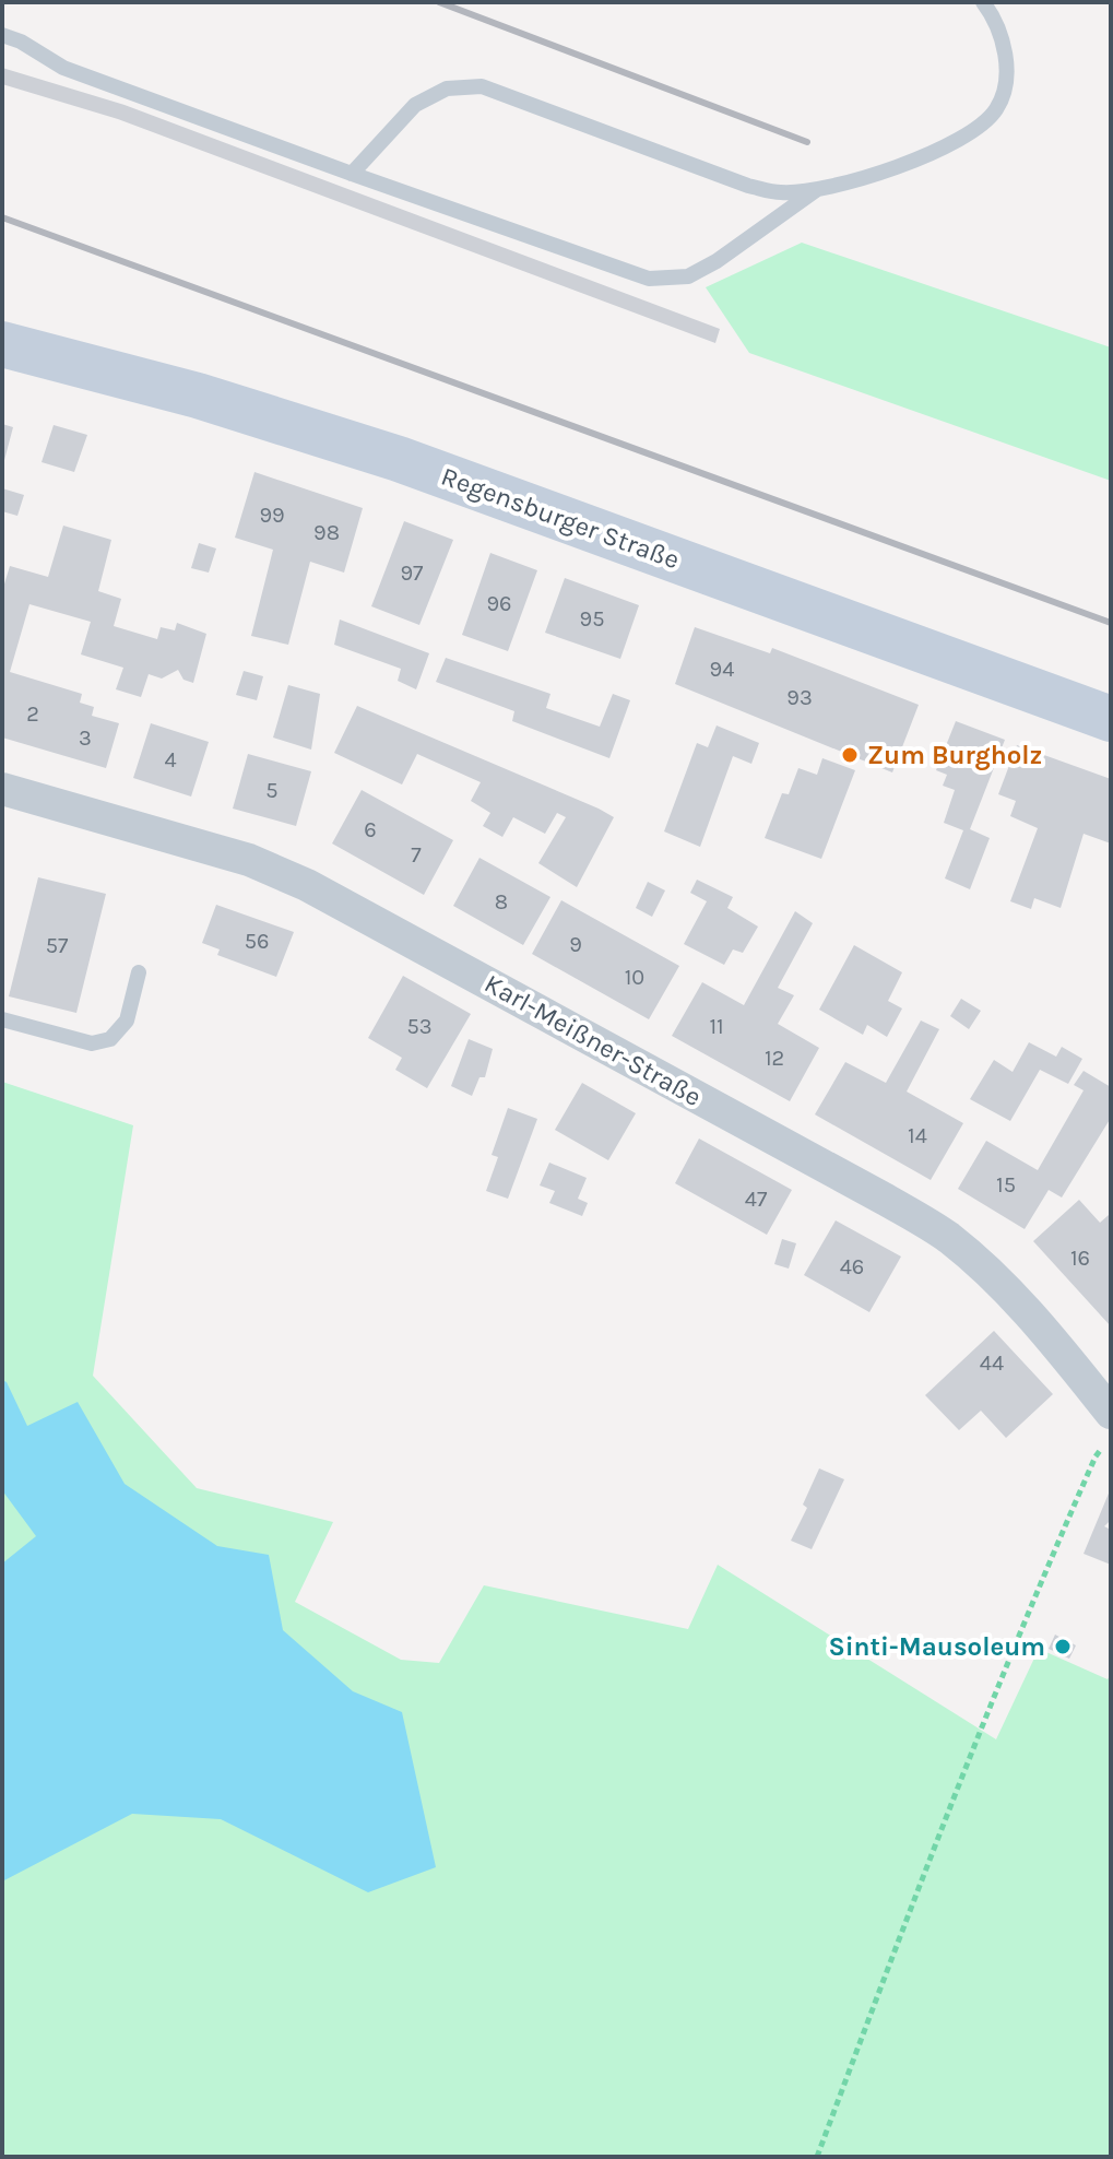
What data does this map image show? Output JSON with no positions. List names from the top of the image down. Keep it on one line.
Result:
{"streets":{"main road":["Regensburger Straße"],"street":["Karl-Meißner-Straße"]},"places":["Zum Burgholz","Sinti-Mausoleum"],"house_numbers":["99","98","97","96","95","94","93","2","3","4","5","6","7","8","56","9","57","10","53","11","12","14","15","47","16","46","44"]}
